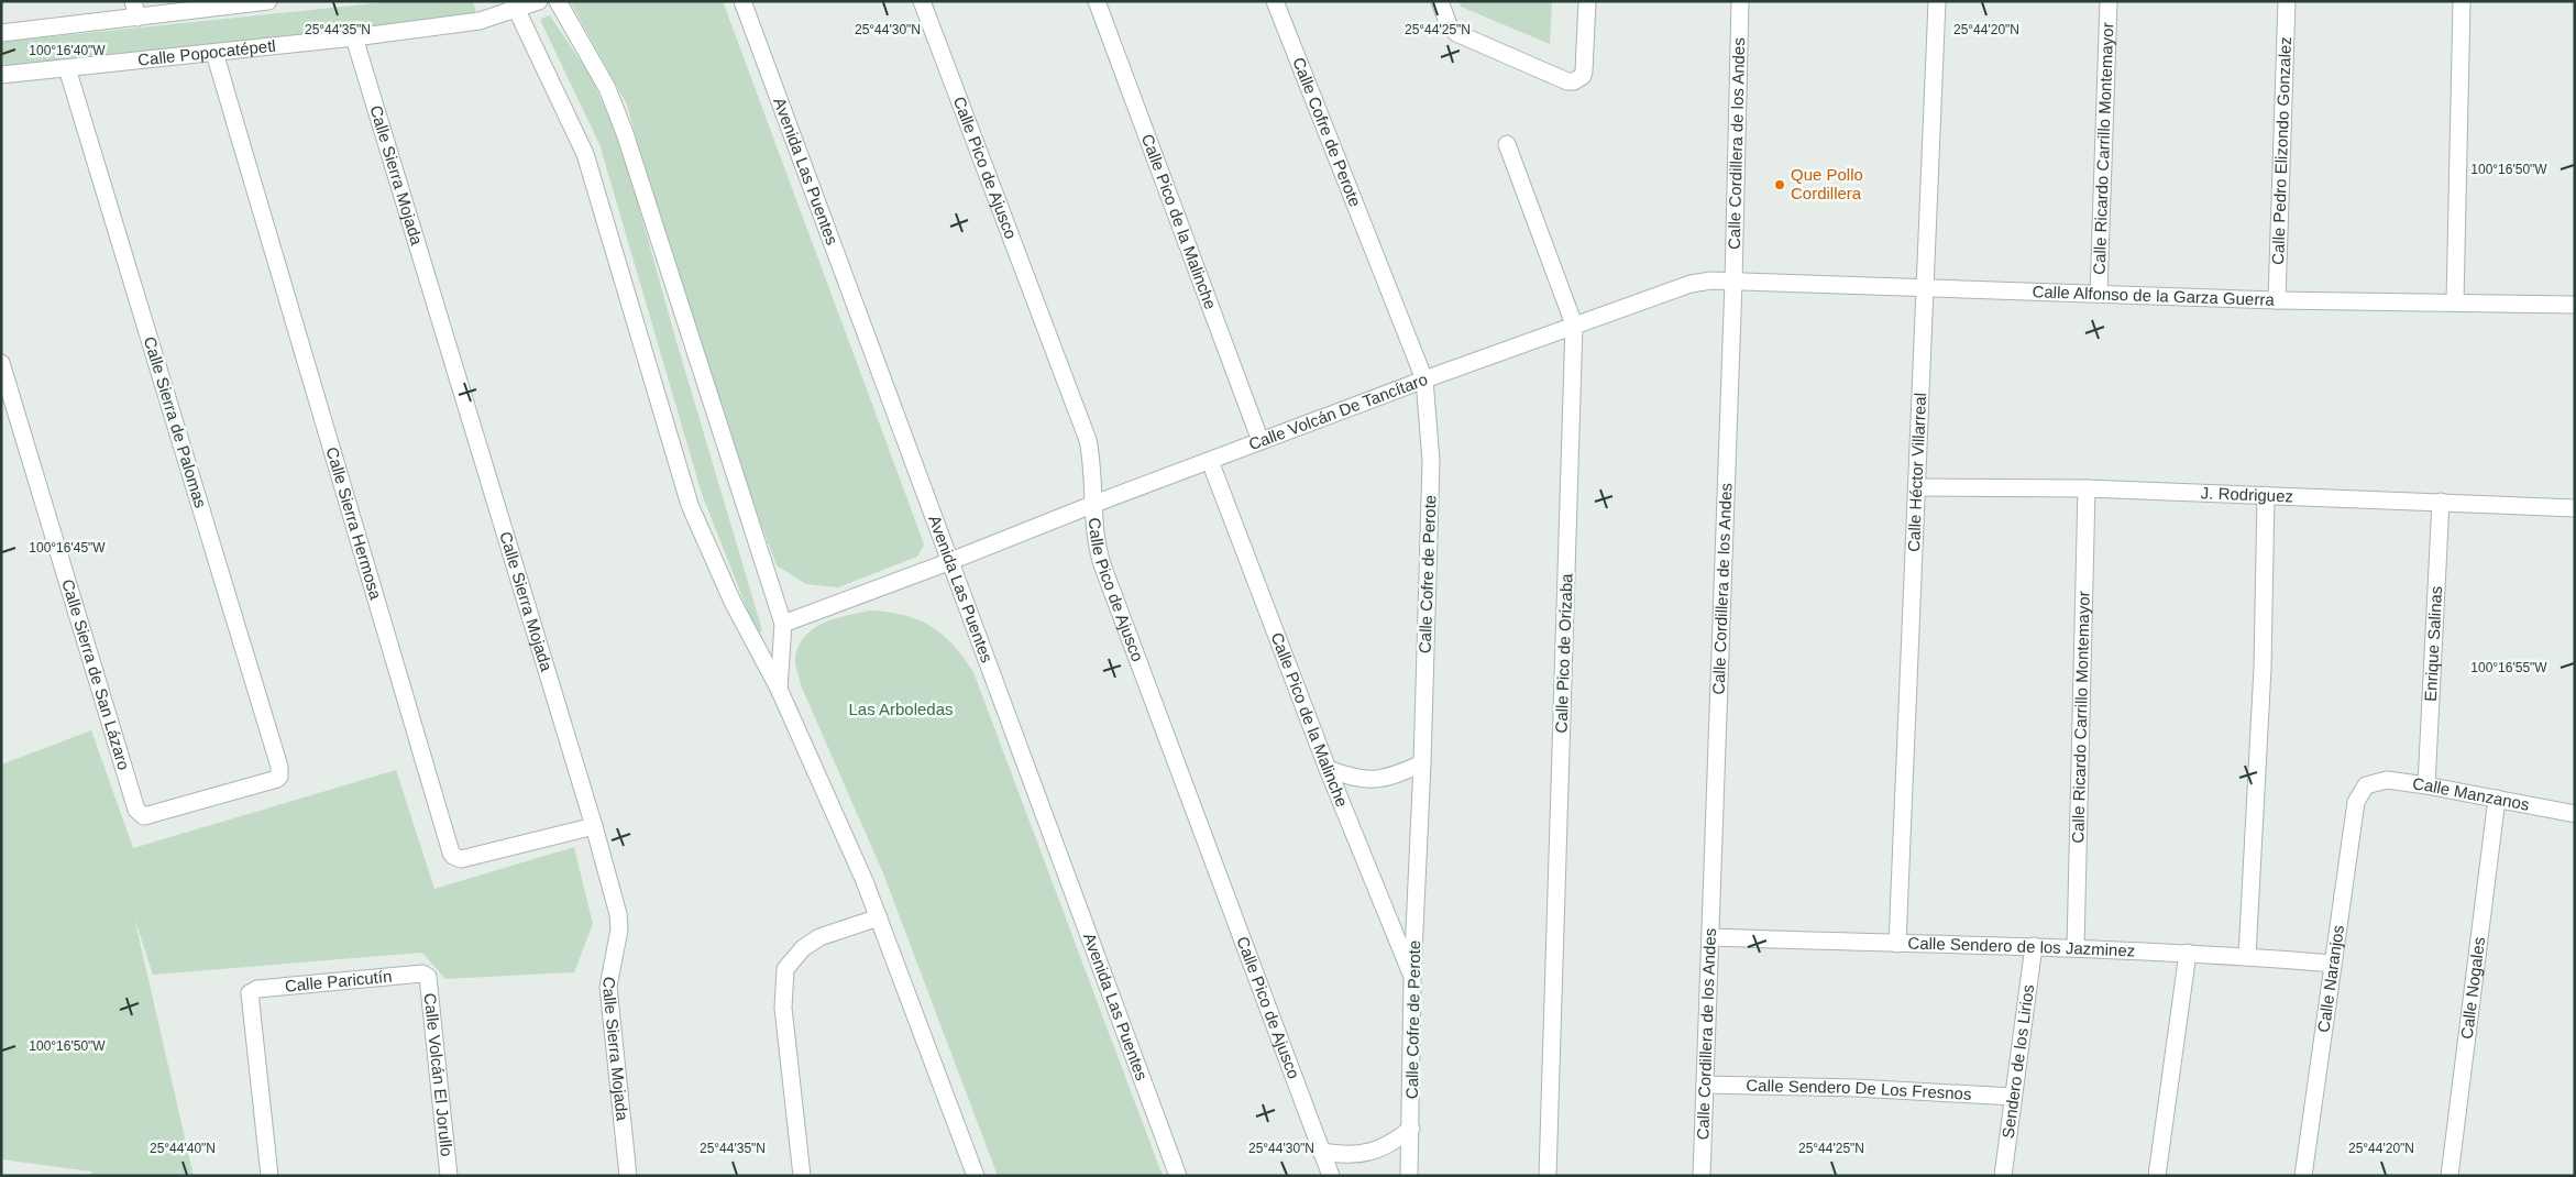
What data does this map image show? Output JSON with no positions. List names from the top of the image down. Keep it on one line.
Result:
{"streets":{"street":["Calle Popocatépetl","Calle Cofre de Perote","Calle Cordillera de los Andes","Calle Ricardo Carrillo Montemayor","Calle Pedro Elizondo Gonzalez","Calle Pico de Ajusco","Avenida Las Puentes","Calle Sierra Mojada","Calle Pico de la Malinche","Calle Alfonso de la Garza Guerra","Calle Volcán De Tancítaro","Calle Sierra de Palomas","Calle Héctor Villarreal","J. Rodriguez","Calle Sierra Hermosa","Enrique Salinas","Calle Pico de Orizaba","Calle Sierra de San Lázaro","Calle Manzanos","Calle Sendero de los Jazminez","Calle Naranjos","Calle Paricutín","Calle Nogales","Sendero de los Lirios","Calle Volcán El Jorullo","Calle Sendero De Los Fresnos"]},"crossings":[["Calle Popocatépetl","Calle Sierra Mojada"],["Calle Popocatépetl","Calle Sierra de Palomas"],["Calle Popocatépetl","Calle Sierra Hermosa"],["Calle Cofre de Perote","Calle Pico de la Malinche"],["Calle Cofre de Perote","Calle Volcán De Tancítaro"],["Calle Cordillera de los Andes","Calle Alfonso de la Garza Guerra"],["Calle Cordillera de los Andes","Calle Volcán De Tancítaro"],["Calle Cordillera de los Andes","Calle Sendero de los Jazminez"],["Calle Cordillera de los Andes","Calle Sendero De Los Fresnos"],["Calle Ricardo Carrillo Montemayor","Calle Alfonso de la Garza Guerra"],["Calle Ricardo Carrillo Montemayor","J. Rodriguez"],["Calle Ricardo Carrillo Montemayor","Calle Sendero de los Jazminez"],["Calle Pedro Elizondo Gonzalez","Calle Alfonso de la Garza Guerra"],["Calle Pico de Ajusco","Calle Volcán De Tancítaro"],["Avenida Las Puentes","Calle Volcán De Tancítaro"],["Calle Sierra Mojada","Calle Sierra Hermosa"],["Calle Pico de la Malinche","Calle Volcán De Tancítaro"],["Calle Alfonso de la Garza Guerra","Calle Volcán De Tancítaro"],["Calle Alfonso de la Garza Guerra","Calle Héctor Villarreal"],["Calle Volcán De Tancítaro","Calle Pico de Orizaba"],["Calle Sierra de Palomas","Calle Sierra de San Lázaro"],["Calle Héctor Villarreal","J. Rodriguez"],["Calle Héctor Villarreal","Calle Sendero de los Jazminez"],["J. Rodriguez","Enrique Salinas"],["Enrique Salinas","Calle Manzanos"],["Calle Manzanos","Calle Naranjos"],["Calle Manzanos","Calle Nogales"],["Calle Sendero de los Jazminez","Calle Naranjos"],["Calle Sendero de los Jazminez","Sendero de los Lirios"],["Calle Paricutín","Calle Volcán El Jorullo"],["Sendero de los Lirios","Calle Sendero De Los Fresnos"]],"parks":["Las Arboledas"],"places":["Que Pollo Cordillera"],"coordinates":["25°44'35\"N","25°44'30\"N","25°44'25\"N","25°44'20\"N","100°16'40\"W","100°16'50\"W","100°16'45\"W","100°16'55\"W","25°44'40\"N"]}
